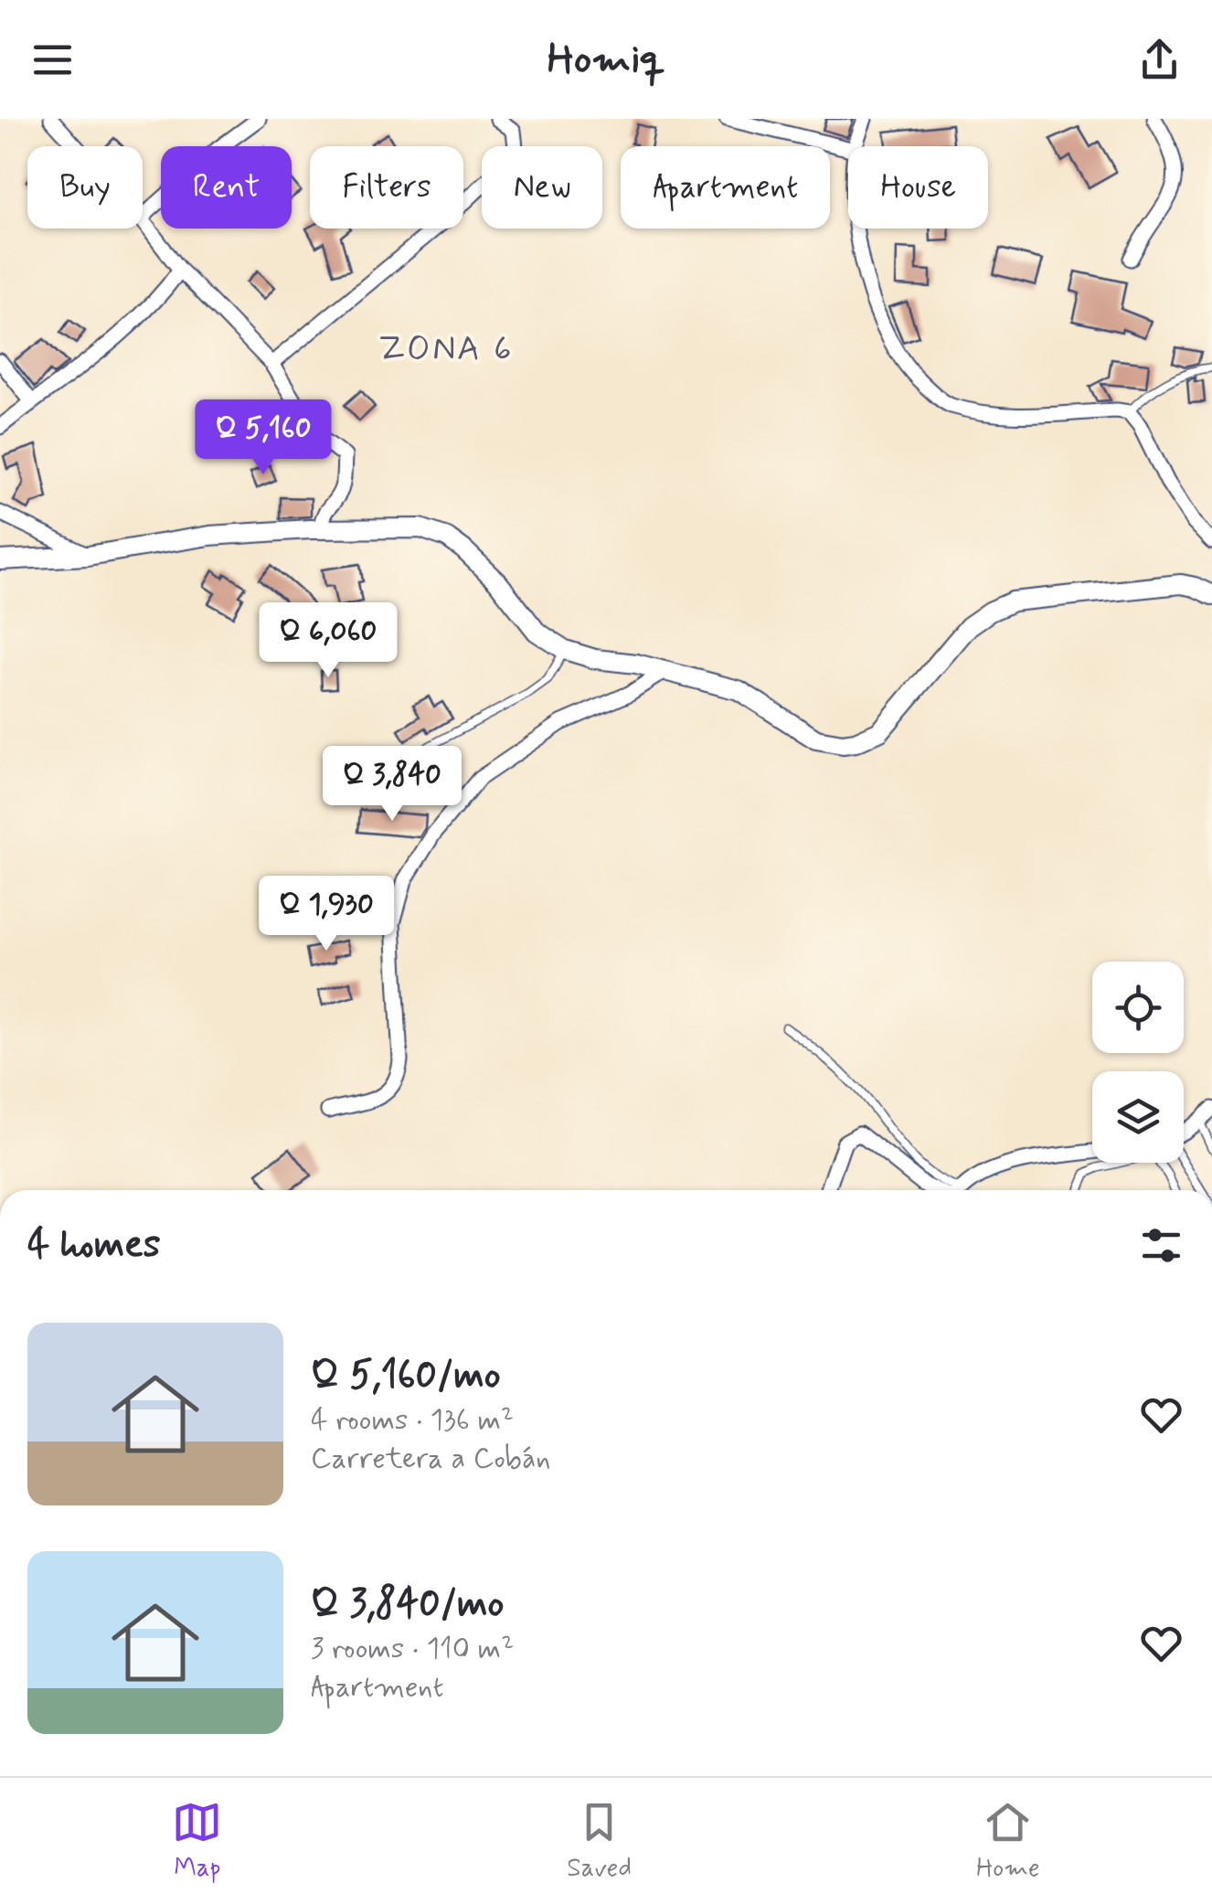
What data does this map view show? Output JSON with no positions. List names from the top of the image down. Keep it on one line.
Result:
{"districts":["ZONA 6"],"page":{"header":"Homiq","chip":["Buy","Rent","Filters","New","Apartment","House"],"price":["Q 5,160","Q 6,060","Q 3,840","Q 1,930"],"heading":"4 homes","list":[{"name":"Q 5,160/mo","note":"4 rooms · 136 m² · Carretera a Cobán"},{"name":"Q 3,840/mo","note":"3 rooms · 110 m² · Apartment"}],"tabs":["Map","Saved","Home"]}}
